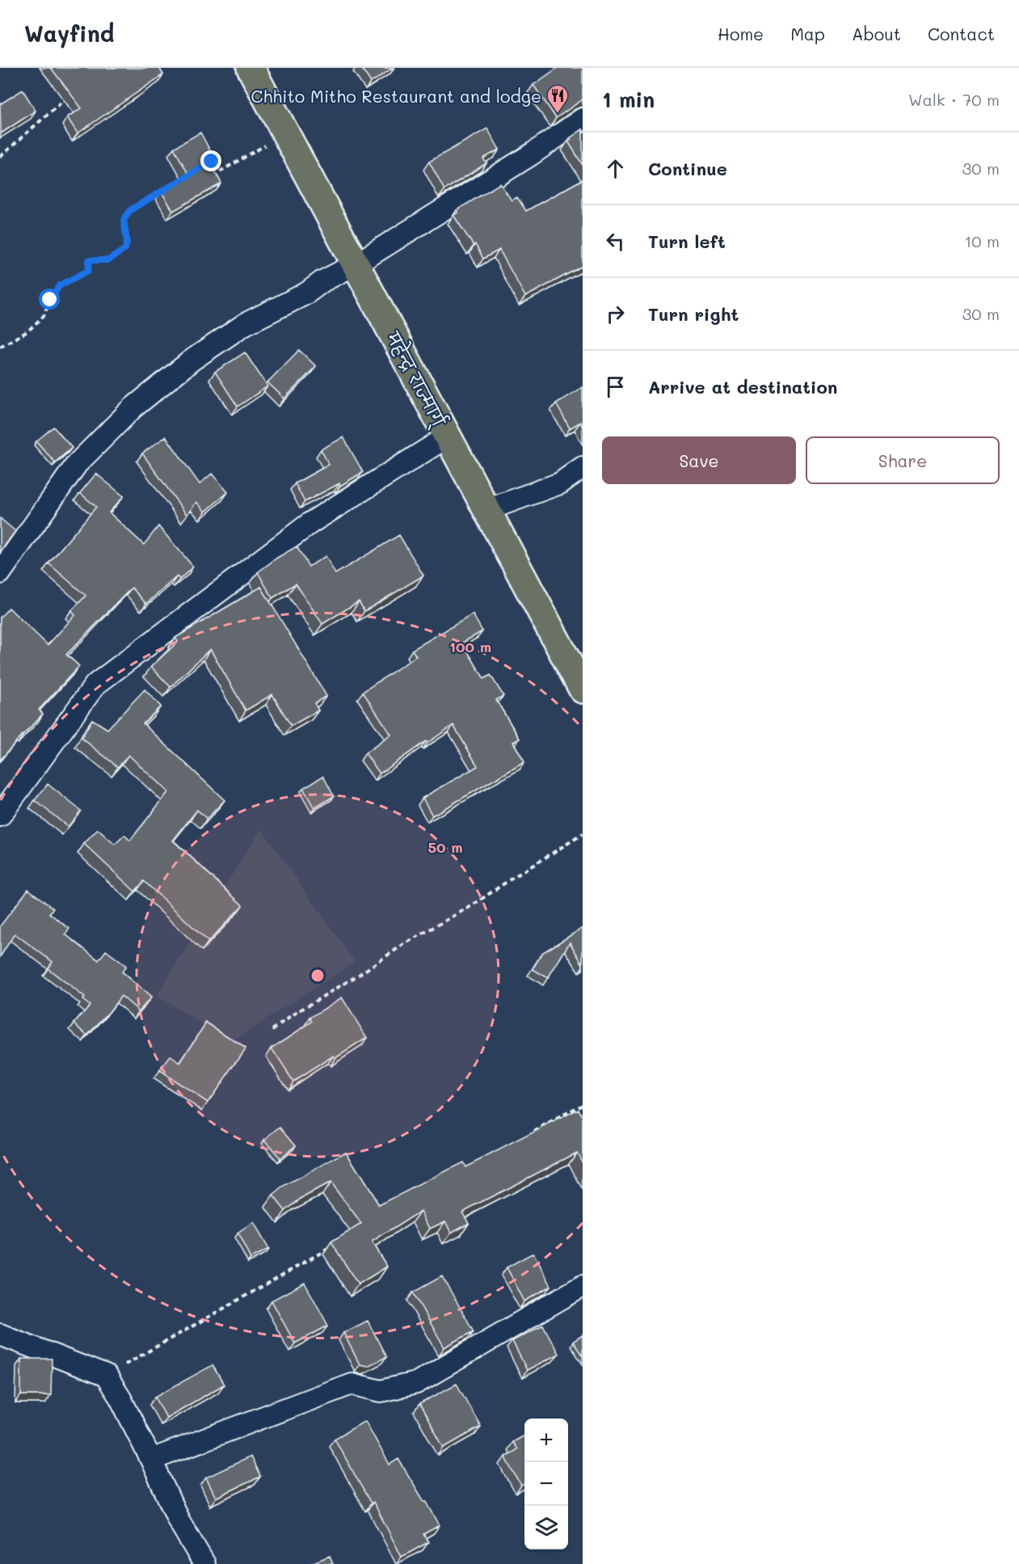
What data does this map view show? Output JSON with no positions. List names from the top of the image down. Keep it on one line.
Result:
{"streets":{"highway":["महेन्द्र राज्मार्ग्"]},"places":{"restaurant":["Chhito Mitho Restaurant and lodge"]},"page":{"header":"Wayfind","nav":["Home","Map","About","Contact"],"heading":["1 min","Walk · 70 m"],"list":[["Continue","30 m"],["Turn left","10 m"],["Turn right","30 m"],"Arrive at destination"],"buttons":["Save","Share"],"map_buttons":["+","−"]},"rings":["100 m","50 m"]}
